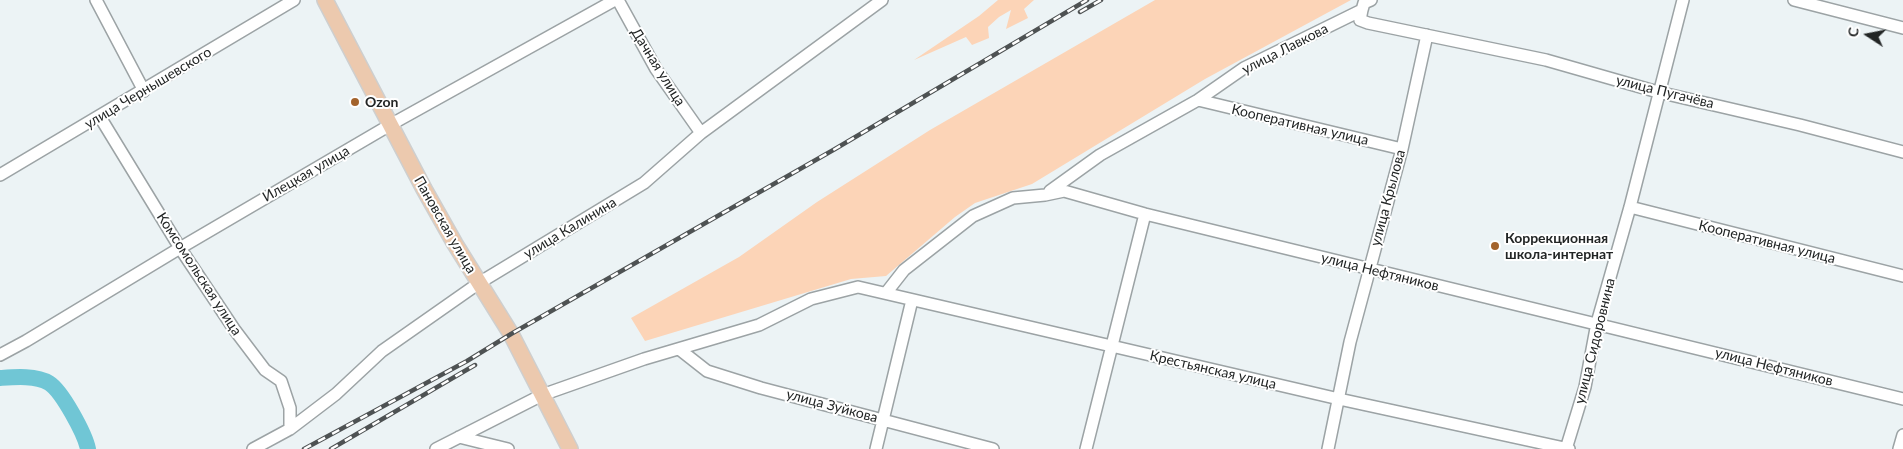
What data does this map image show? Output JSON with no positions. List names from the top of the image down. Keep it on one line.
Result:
{"streets":{"main road":["Пановская улица"],"street":["улица Лавкова","Дачная улица","улица Чернышевского","улица Пугачёва","Кооперативная улица","Илецкая улица","улица Крылова","улица Калинина","улица Нефтяников","Комсомольская улица","улица Сидоровнина","Крестьянская улица","улица Зуйкова"]},"crossings":[["улица Лавкова","улица Пугачёва"],["улица Лавкова","Кооперативная улица"],["улица Лавкова","улица Нефтяников"],["Дачная улица","Илецкая улица"],["Дачная улица","улица Калинина"],["улица Чернышевского","Комсомольская улица"],["улица Пугачёва","улица Крылова"],["улица Пугачёва","улица Сидоровнина"],["Кооперативная улица","улица Крылова"],["Кооперативная улица","улица Сидоровнина"],["Илецкая улица","Пановская улица"],["Илецкая улица","Комсомольская улица"],["улица Крылова","улица Нефтяников"],["улица Крылова","Крестьянская улица"],["Пановская улица","улица Калинина"],["улица Калинина","Комсомольская улица"],["улица Нефтяников","улица Сидоровнина"],["улица Нефтяников","Крестьянская улица"],["улица Сидоровнина","Крестьянская улица"],["Крестьянская улица","улица Зуйкова"]],"places":["Ozon","Коррекционная школа-интернат"],"north":"left"}
